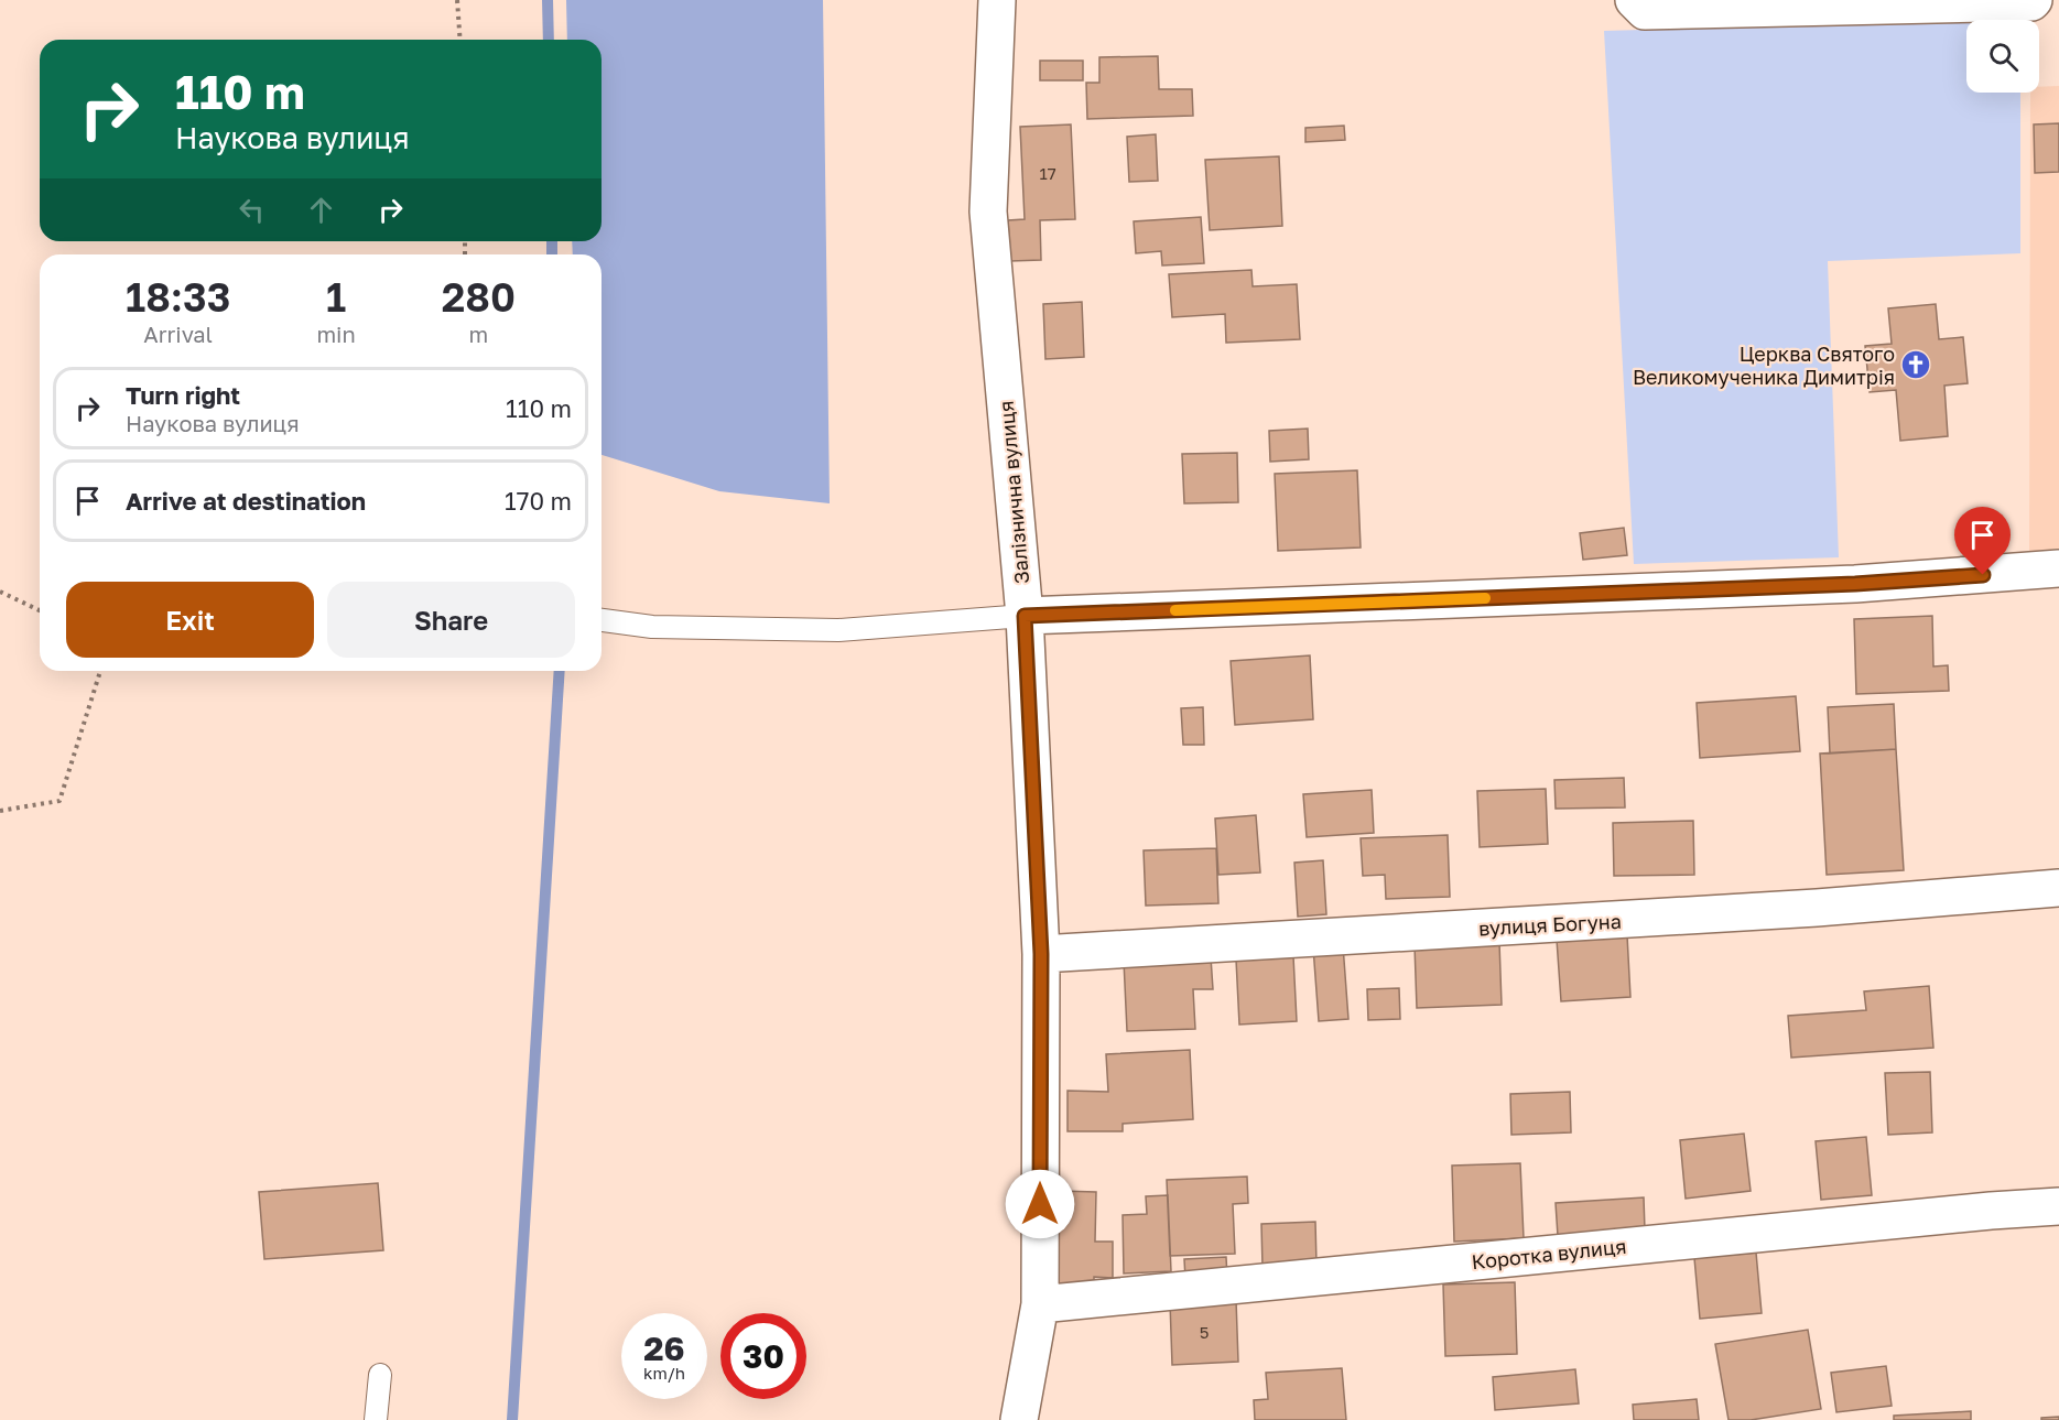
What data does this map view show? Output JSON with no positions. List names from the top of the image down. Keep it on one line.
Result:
{"streets":{"street":["Залізнична вулиця","вулиця Богуна","Коротка вулиця"]},"crossings":[["Залізнична вулиця","вулиця Богуна"],["Залізнична вулиця","Коротка вулиця"]],"places":{"church":["Церква Святого Великомученика Димитрія"]},"house_numbers":["17","5"],"page":{"turn":["110 m","Наукова вулиця"],"eta":["18:33","Arrival","1","min","280","m"],"list":[{"name":"Turn right","note":"Наукова вулиця","value":"110 m"},{"name":"Arrive at destination","value":"170 m"}],"buttons":["Exit","Share"],"speed":"26 km/h","limit":"30"}}
